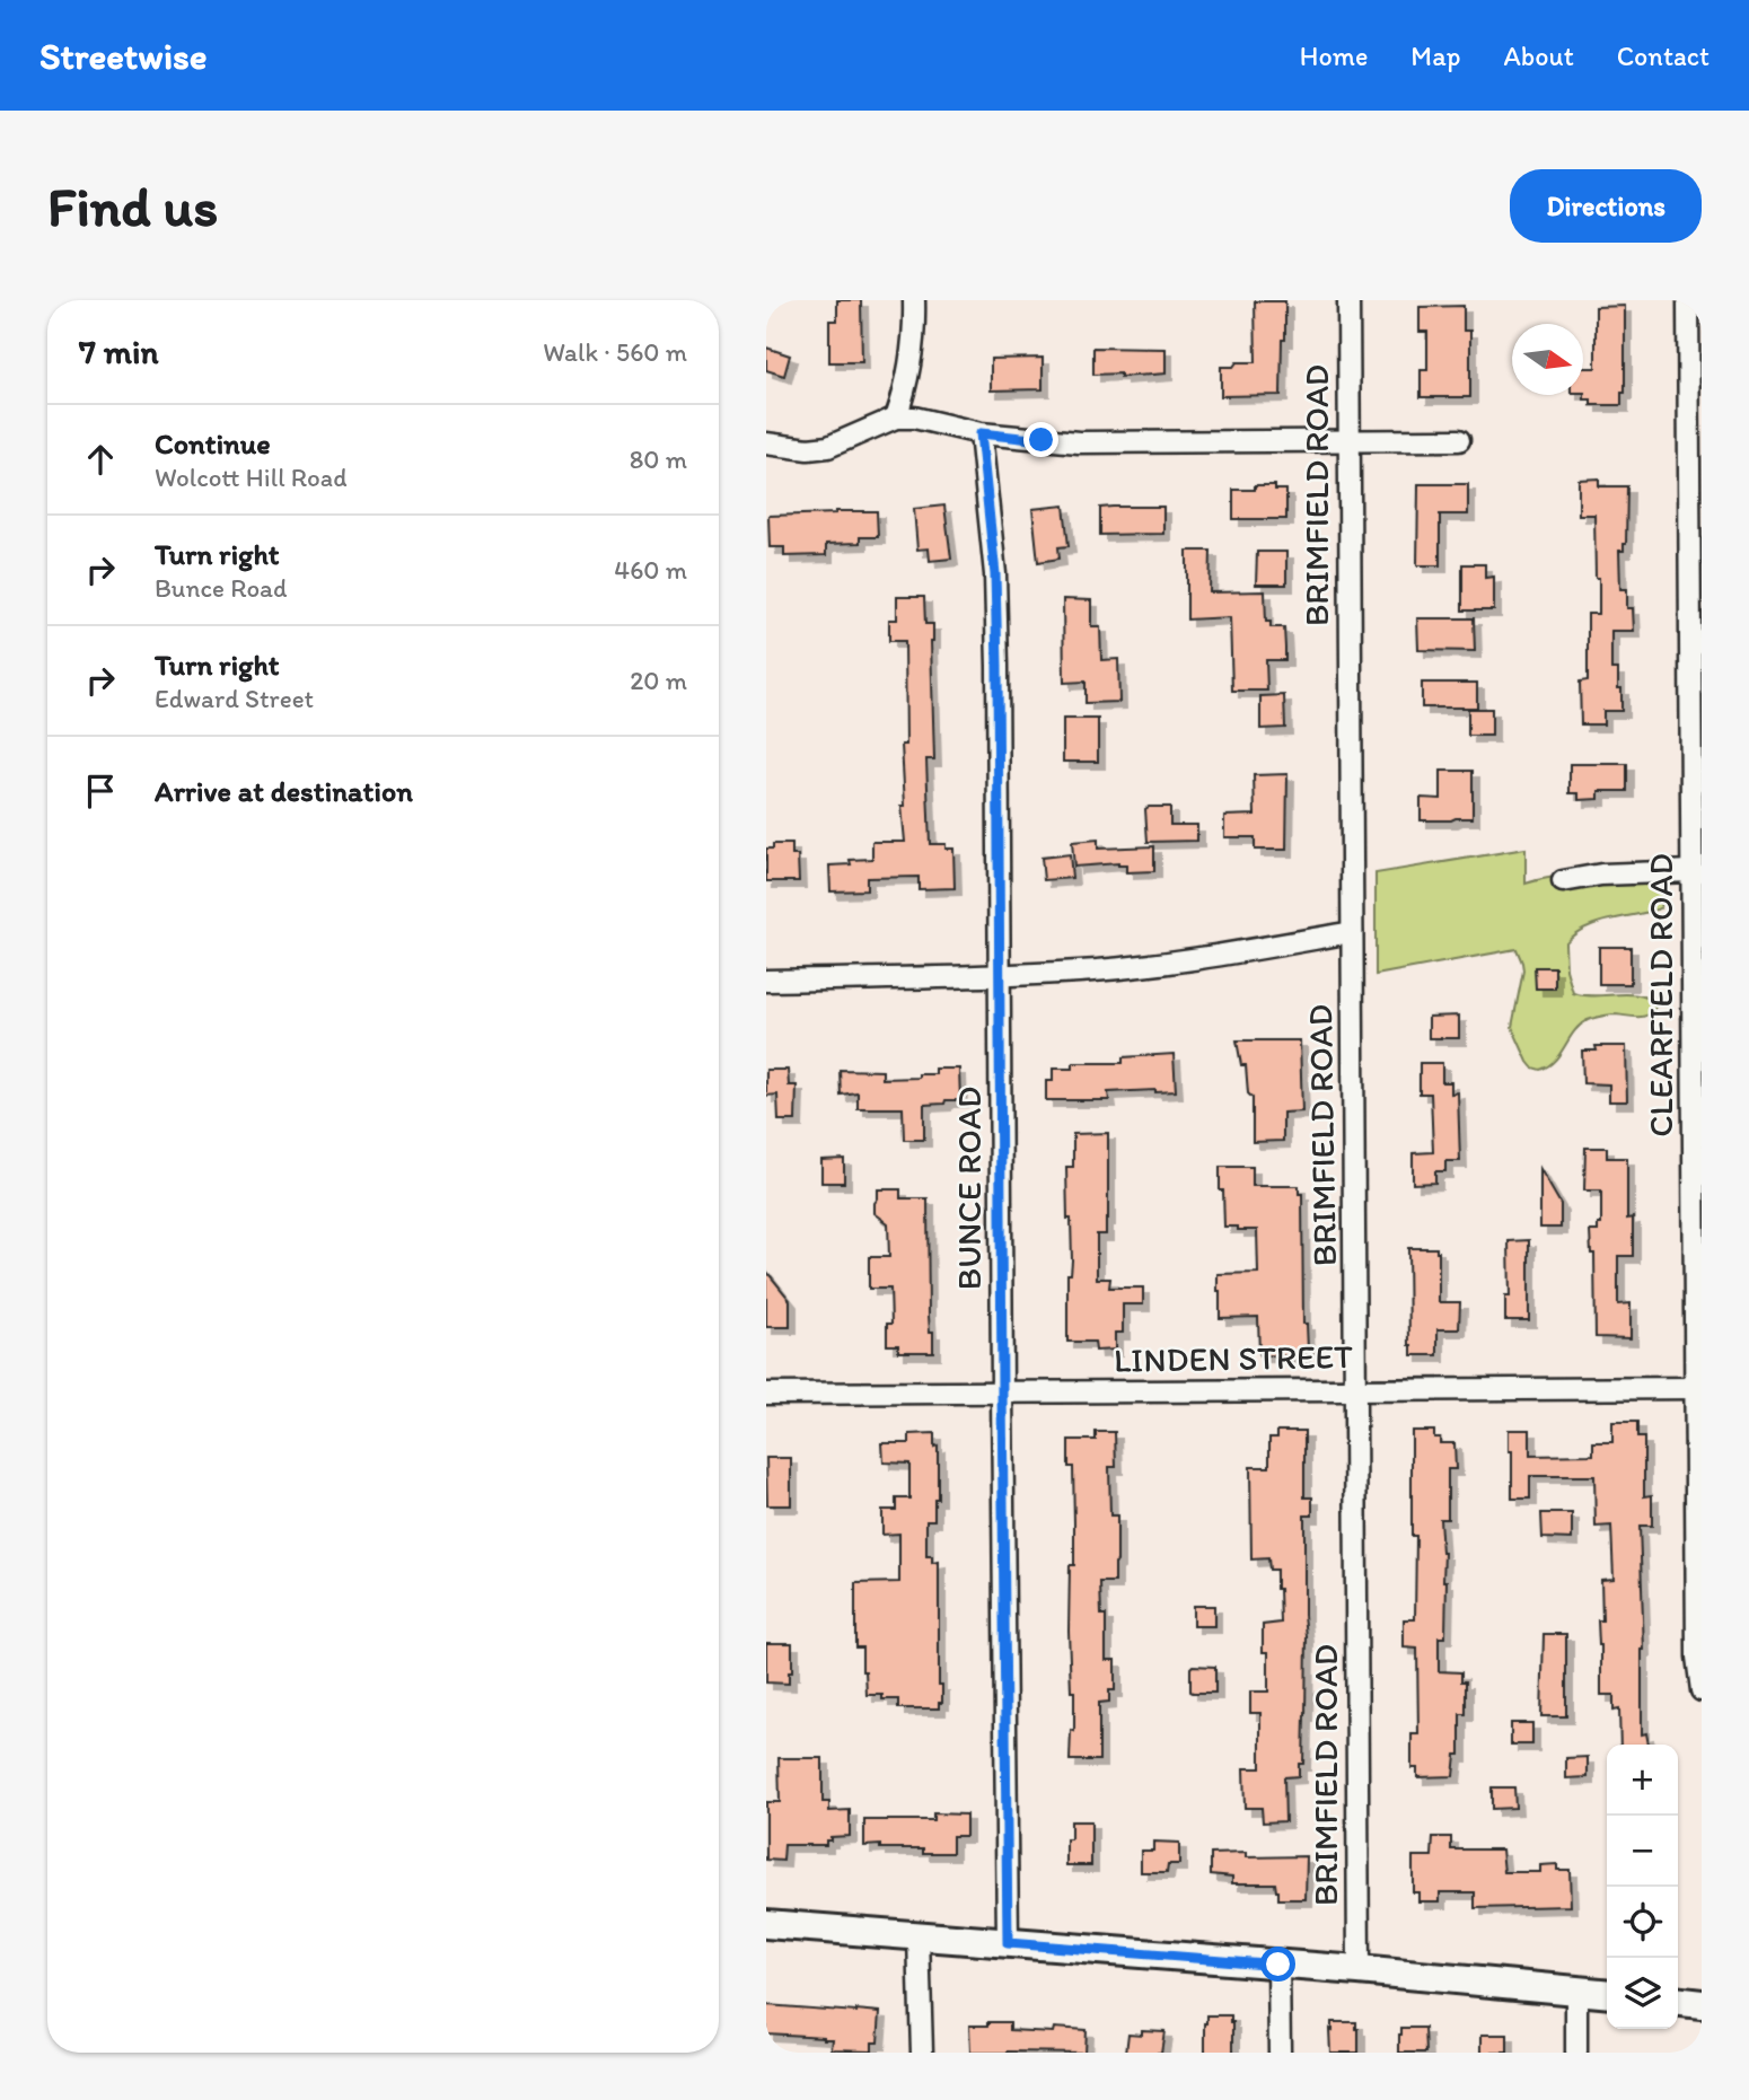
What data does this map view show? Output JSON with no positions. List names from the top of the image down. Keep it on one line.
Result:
{"streets":{"street":["BRIMFIELD ROAD","CLEARFIELD ROAD","BUNCE ROAD","LINDEN STREET"]},"crossings":[["BRIMFIELD ROAD","LINDEN STREET"],["CLEARFIELD ROAD","LINDEN STREET"],["BUNCE ROAD","LINDEN STREET"]],"north":"right","page":{"header":"Streetwise","nav":["Home","Map","About","Contact"],"buttons":"Directions","title":"Find us","heading":["7 min","Walk · 560 m"],"list":[["Continue","Wolcott Hill Road","80 m"],["Turn right","Bunce Road","460 m"],["Turn right","Edward Street","20 m"],"Arrive at destination"],"map_buttons":["+","−"]}}
